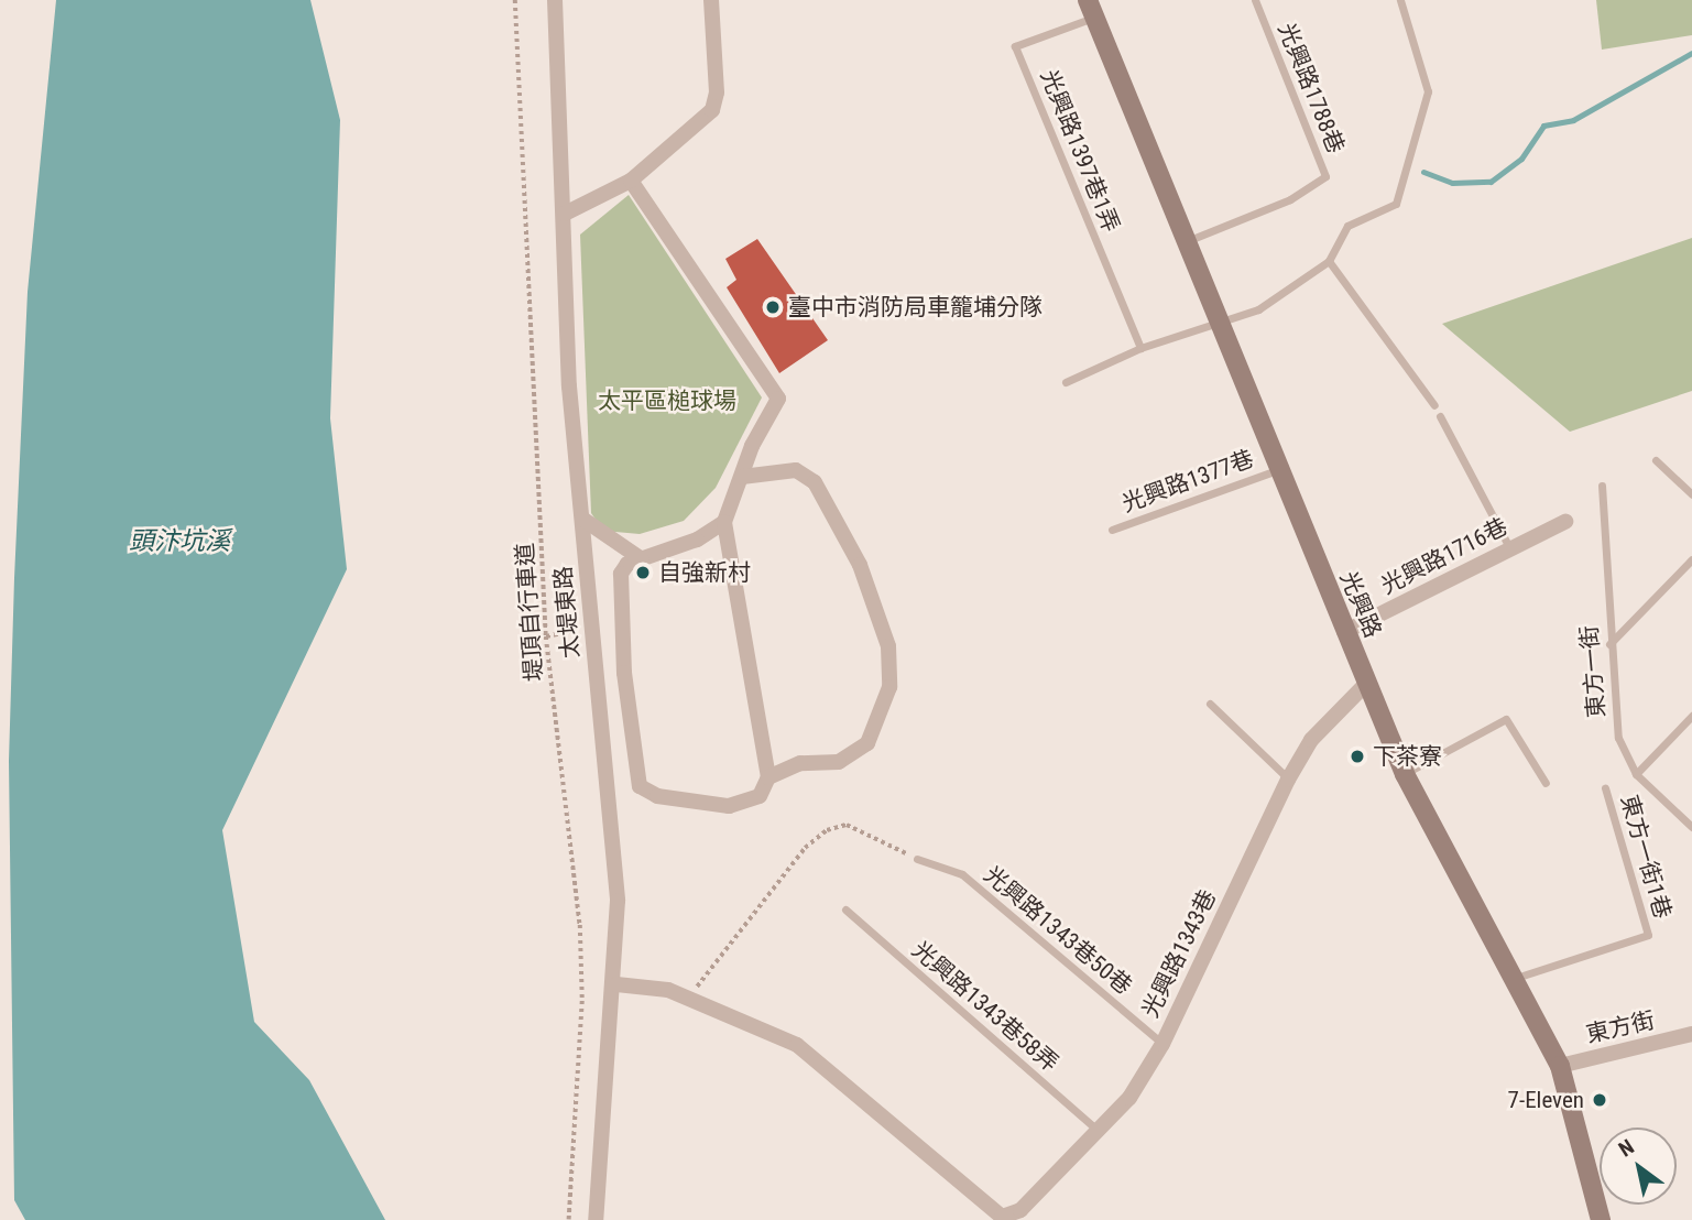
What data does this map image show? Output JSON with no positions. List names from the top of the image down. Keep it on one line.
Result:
{"streets":{"main road":["光興路"],"street":["光興路1716巷","太堤東路","光興路1343巷","東方街"],"lane":["光興路1788巷","光興路1397巷1弄","光興路1377巷","東方一街","東方一街1巷","光興路1343巷50巷","光興路1343巷58弄"],"path":["堤頂自行車道"]},"crossings":[["光興路1788巷","光興路"],["光興路1397巷1弄","光興路"],["光興路1377巷","光興路"],["光興路1716巷","光興路"],["光興路","東方一街1巷"],["光興路","光興路1343巷"],["光興路","東方街"],["太堤東路","光興路1343巷"],["光興路1343巷50巷","光興路1343巷"],["光興路1343巷","光興路1343巷58弄"]],"water":["頭汴坑溪"],"parks":["太平區槌球場"],"places":["臺中市消防局車籠埔分隊","自強新村","下茶寮","7-Eleven"],"north":"top left"}
